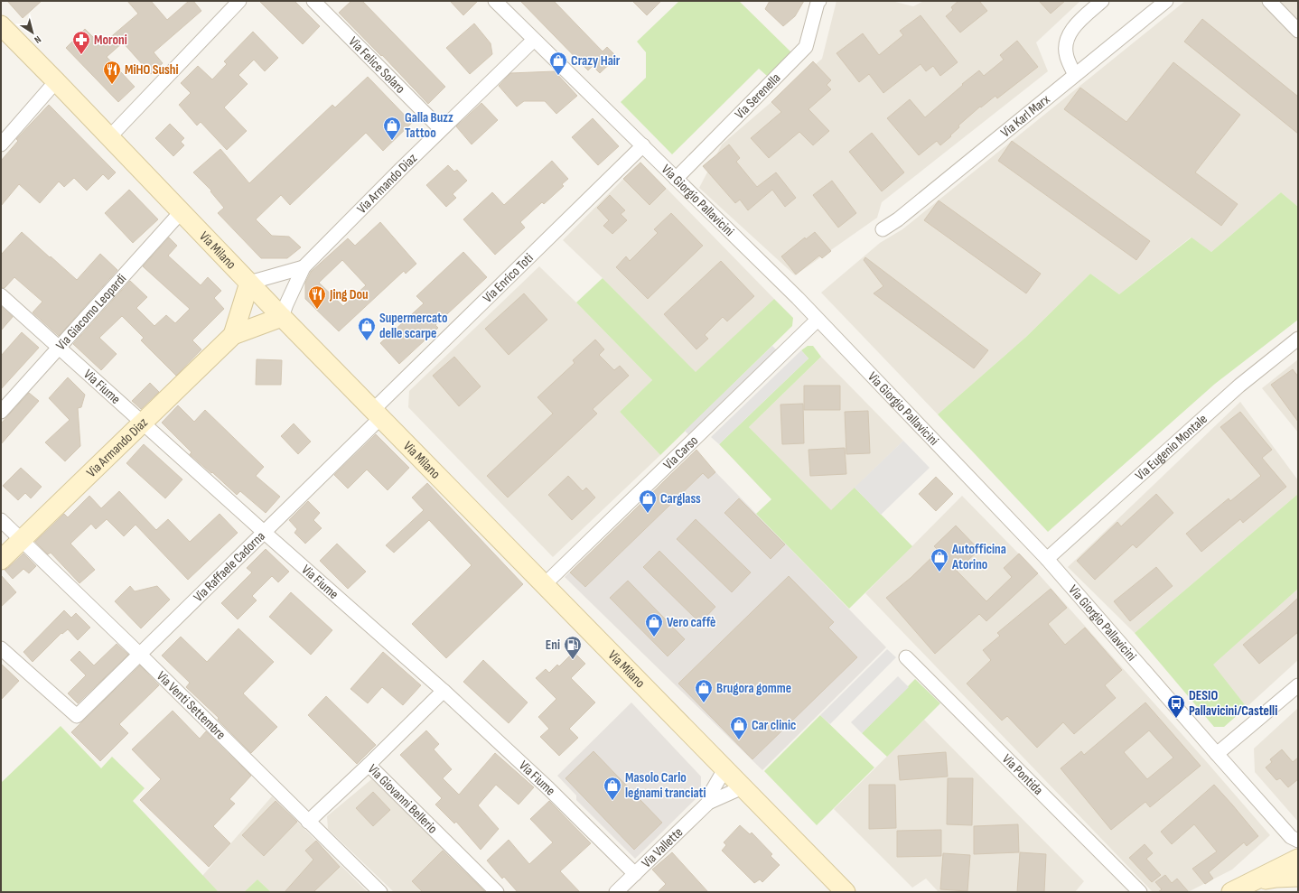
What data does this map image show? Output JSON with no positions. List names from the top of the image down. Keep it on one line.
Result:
{"streets":{"main road":["Via Armando Diaz","Via Milano"],"street":["Via Felice Solaro","Via Serenella","Via Karl Marx","Via Giorgio Pallavicini","Via Enrico Toti","Via Giacomo Leopardi","Via Fiume","Via Eugenio Montale","Via Carso","Via Raffaele Cadorna","Via Venti Settembre","Via Pontida","Via Giovanni Bellerio","Via Vallette"]},"crossings":[["Via Felice Solaro","Via Armando Diaz"],["Via Serenella","Via Giorgio Pallavicini"],["Via Armando Diaz","Via Giorgio Pallavicini"],["Via Armando Diaz","Via Milano"],["Via Armando Diaz","Via Fiume"],["Via Armando Diaz","Via Venti Settembre"],["Via Giorgio Pallavicini","Via Enrico Toti"],["Via Giorgio Pallavicini","Via Eugenio Montale"],["Via Giorgio Pallavicini","Via Carso"],["Via Milano","Via Enrico Toti"],["Via Milano","Via Giacomo Leopardi"],["Via Milano","Via Carso"],["Via Milano","Via Raffaele Cadorna"],["Via Milano","Via Vallette"],["Via Enrico Toti","Via Raffaele Cadorna"],["Via Giacomo Leopardi","Via Fiume"],["Via Fiume","Via Raffaele Cadorna"],["Via Fiume","Via Giovanni Bellerio"],["Via Fiume","Via Vallette"],["Via Raffaele Cadorna","Via Venti Settembre"]],"places":{"pharmacy":["Moroni"],"shop":["Crazy Hair","Galla Buzz Tattoo","Supermercato delle scarpe","Carglass","Autofficina Atorino","Vero caffè","Brugora gomme","Car clinic","Masolo Carlo legnami tranciati"],"restaurant":["MiHO Sushi","Jing Dou"],"fuel station":["Eni"],"bus stop":["DESIO Pallavicini/Castelli"]},"north":"bottom right"}
